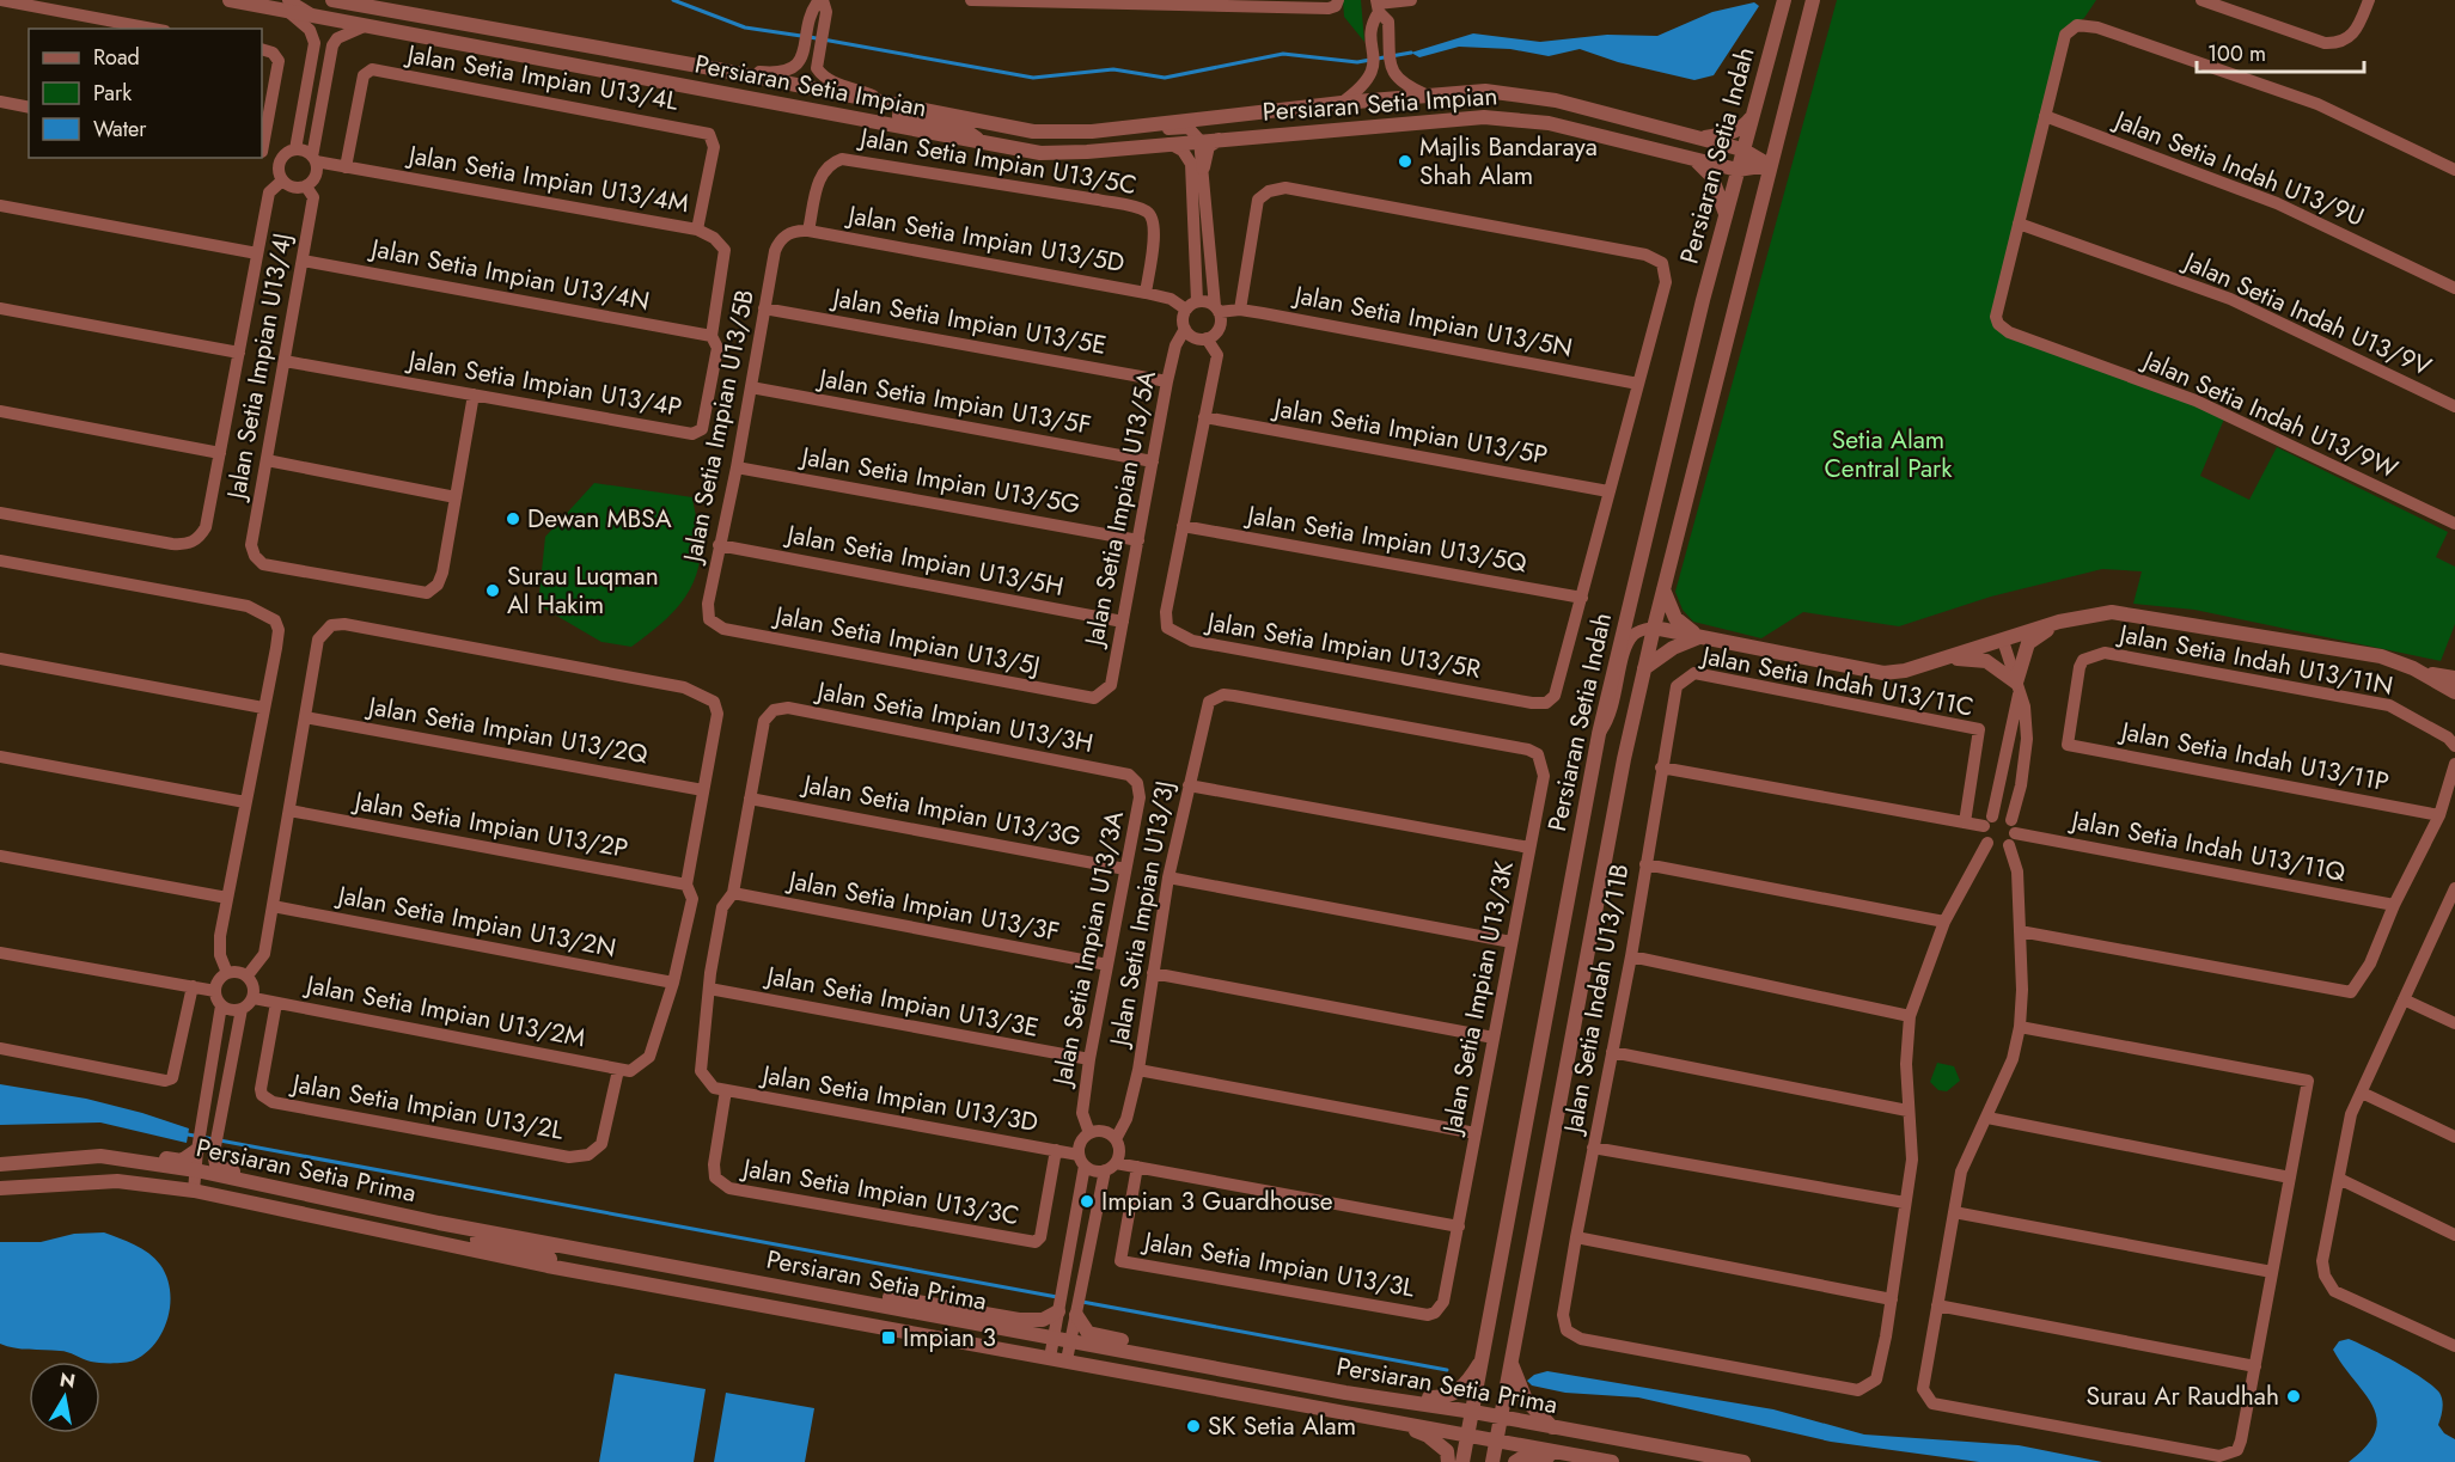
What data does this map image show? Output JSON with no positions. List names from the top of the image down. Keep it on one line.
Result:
{"streets":{"street":["Jalan Setia Impian U13/4L","Persiaran Setia Impian","Persiaran Setia Indah","Jalan Setia Impian U13/5C","Jalan Setia Indah U13/9U","Jalan Setia Impian U13/4M","Jalan Setia Impian U13/5D","Jalan Setia Impian U13/4N","Jalan Setia Indah U13/9V","Jalan Setia Impian U13/5E","Jalan Setia Impian U13/5N","Jalan Setia Impian U13/4J","Jalan Setia Impian U13/4P","Jalan Setia Impian U13/5F","Jalan Setia Indah U13/9W","Jalan Setia Impian U13/5B","Jalan Setia Impian U13/5P","Jalan Setia Impian U13/5G","Jalan Setia Impian U13/5A","Jalan Setia Impian U13/5Q","Jalan Setia Impian U13/5H","Jalan Setia Impian U13/5J","Jalan Setia Impian U13/5R","Jalan Setia Indah U13/11N","Jalan Setia Indah U13/11C","Jalan Setia Impian U13/3H","Jalan Setia Impian U13/2Q","Jalan Setia Indah U13/11P","Jalan Setia Impian U13/3G","Jalan Setia Impian U13/2P","Jalan Setia Indah U13/11Q","Jalan Setia Impian U13/3F","Jalan Setia Impian U13/3J","Jalan Setia Impian U13/2N","Jalan Setia Impian U13/3A","Jalan Setia Impian U13/3K","Jalan Setia Indah U13/11B","Jalan Setia Impian U13/3E","Jalan Setia Impian U13/2M","Jalan Setia Impian U13/3D","Jalan Setia Impian U13/2L","Persiaran Setia Prima","Jalan Setia Impian U13/3C","Jalan Setia Impian U13/3L"]},"crossings":[["Jalan Setia Impian U13/4L","Jalan Setia Impian U13/4M"],["Persiaran Setia Impian","Persiaran Setia Indah"],["Persiaran Setia Indah","Persiaran Setia Prima"],["Jalan Setia Impian U13/5C","Jalan Setia Impian U13/5D"],["Jalan Setia Impian U13/4M","Jalan Setia Impian U13/4N"],["Jalan Setia Impian U13/4M","Jalan Setia Impian U13/4J"],["Jalan Setia Impian U13/4M","Jalan Setia Impian U13/4P"],["Jalan Setia Impian U13/5D","Jalan Setia Impian U13/5N"],["Jalan Setia Impian U13/5D","Jalan Setia Impian U13/5B"],["Jalan Setia Impian U13/5D","Jalan Setia Impian U13/5A"],["Jalan Setia Impian U13/4N","Jalan Setia Impian U13/4J"],["Jalan Setia Impian U13/4N","Jalan Setia Impian U13/4P"],["Jalan Setia Indah U13/9V","Jalan Setia Indah U13/9W"],["Jalan Setia Impian U13/5E","Jalan Setia Impian U13/5B"],["Jalan Setia Impian U13/5E","Jalan Setia Impian U13/5A"],["Jalan Setia Impian U13/5N","Jalan Setia Impian U13/5A"],["Jalan Setia Impian U13/4J","Jalan Setia Impian U13/4P"],["Jalan Setia Impian U13/5F","Jalan Setia Impian U13/5B"],["Jalan Setia Impian U13/5F","Jalan Setia Impian U13/5A"],["Jalan Setia Impian U13/5B","Jalan Setia Impian U13/5G"],["Jalan Setia Impian U13/5B","Jalan Setia Impian U13/5H"],["Jalan Setia Impian U13/5B","Jalan Setia Impian U13/5J"],["Jalan Setia Impian U13/5G","Jalan Setia Impian U13/5A"],["Jalan Setia Impian U13/5A","Jalan Setia Impian U13/5H"],["Jalan Setia Impian U13/5A","Jalan Setia Impian U13/5J"],["Jalan Setia Impian U13/5Q","Jalan Setia Impian U13/5R"],["Jalan Setia Indah U13/11N","Jalan Setia Indah U13/11P"],["Jalan Setia Indah U13/11C","Jalan Setia Indah U13/11B"],["Jalan Setia Impian U13/3H","Jalan Setia Impian U13/3G"],["Jalan Setia Impian U13/3H","Jalan Setia Impian U13/3A"],["Jalan Setia Impian U13/3G","Jalan Setia Impian U13/3A"],["Jalan Setia Impian U13/3F","Jalan Setia Impian U13/3A"],["Jalan Setia Impian U13/3J","Jalan Setia Impian U13/3A"],["Jalan Setia Impian U13/3J","Jalan Setia Impian U13/3K"],["Jalan Setia Impian U13/3J","Jalan Setia Impian U13/3D"],["Jalan Setia Impian U13/3A","Jalan Setia Impian U13/3E"],["Jalan Setia Impian U13/3A","Jalan Setia Impian U13/3D"],["Jalan Setia Impian U13/3K","Jalan Setia Impian U13/3L"],["Jalan Setia Impian U13/2M","Jalan Setia Impian U13/2L"],["Jalan Setia Impian U13/3D","Jalan Setia Impian U13/3C"]],"parks":["Setia Alam Central Park"],"places":{"other":["Majlis Bandaraya Shah Alam","Dewan MBSA","Surau Luqman Al Hakim","Impian 3 Guardhouse","Surau Ar Raudhah","SK Setia Alam"],"transit":["Impian 3"]},"legend":["Road","Park","Water"],"scale_bar":"100 m","north":"top"}
